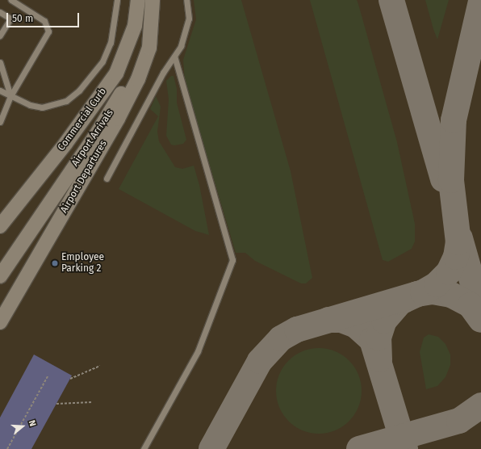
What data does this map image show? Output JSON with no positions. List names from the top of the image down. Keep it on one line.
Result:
{"streets":{"street":["Commercial Curb","Airport Arrivals","Airport Departures"]},"crossings":[["Airport Arrivals","Airport Departures"]],"places":["Employee Parking 2"],"scale_bar":"50 m","north":"right"}
